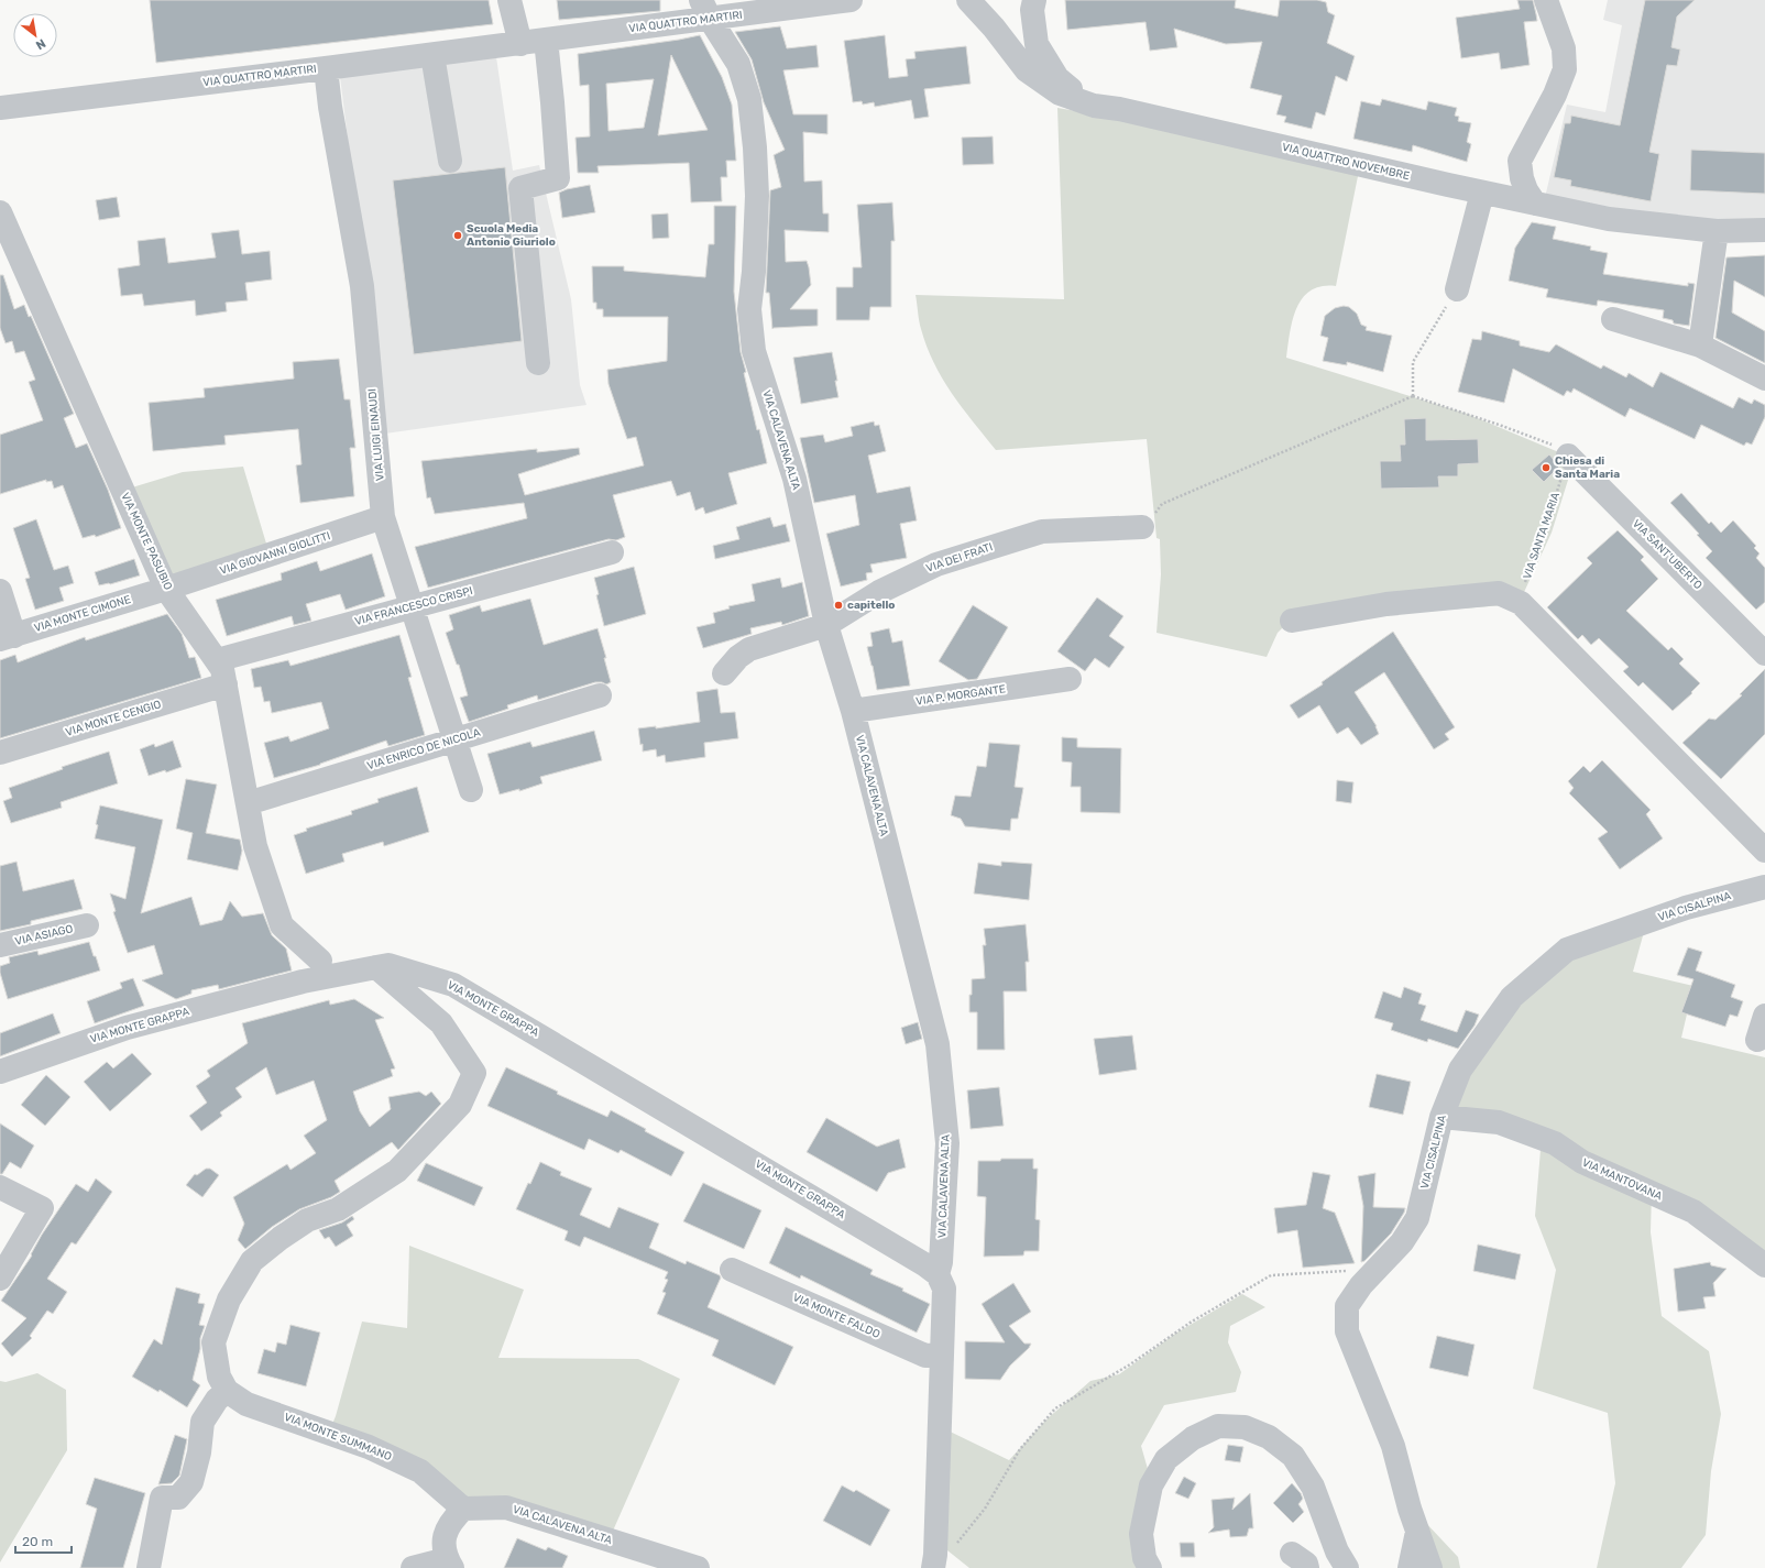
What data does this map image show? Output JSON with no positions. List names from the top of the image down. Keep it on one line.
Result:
{"streets":{"street":["VIA QUATTRO MARTIRI","VIA QUATTRO NOVEMBRE","VIA LUIGI EINAUDI","VIA CALAVENA ALTA","VIA MONTE PASUBIO","VIA GIOVANNI GIOLITTI","VIA SANT'UBERTO","VIA DEI FRATI","VIA FRANCESCO CRISPI","VIA MONTE CIMONE","VIA P. MORGANTE","VIA MONTE CENGIO","VIA ENRICO DE NICOLA","VIA CISALPINA","VIA ASIAGO","VIA MONTE GRAPPA","VIA MANTOVANA","VIA MONTE FALDO","VIA MONTE SUMMANO"],"path":["VIA SANTA MARIA"]},"crossings":[["VIA QUATTRO MARTIRI","VIA LUIGI EINAUDI"],["VIA QUATTRO MARTIRI","VIA CALAVENA ALTA"],["VIA LUIGI EINAUDI","VIA GIOVANNI GIOLITTI"],["VIA LUIGI EINAUDI","VIA FRANCESCO CRISPI"],["VIA LUIGI EINAUDI","VIA ENRICO DE NICOLA"],["VIA CALAVENA ALTA","VIA DEI FRATI"],["VIA CALAVENA ALTA","VIA P. MORGANTE"],["VIA CALAVENA ALTA","VIA MONTE GRAPPA"],["VIA CALAVENA ALTA","VIA MONTE FALDO"],["VIA CALAVENA ALTA","VIA MONTE SUMMANO"],["VIA SANTA MARIA","VIA SANT'UBERTO"],["VIA MONTE PASUBIO","VIA GIOVANNI GIOLITTI"],["VIA MONTE PASUBIO","VIA FRANCESCO CRISPI"],["VIA MONTE PASUBIO","VIA MONTE CIMONE"],["VIA MONTE PASUBIO","VIA MONTE CENGIO"],["VIA MONTE PASUBIO","VIA ENRICO DE NICOLA"],["VIA GIOVANNI GIOLITTI","VIA MONTE CIMONE"],["VIA CISALPINA","VIA MANTOVANA"]],"places":["Scuola Media Antonio Giuriolo","Chiesa di Santa Maria","capitello"],"scale_bar":"20 m","north":"bottom right"}
